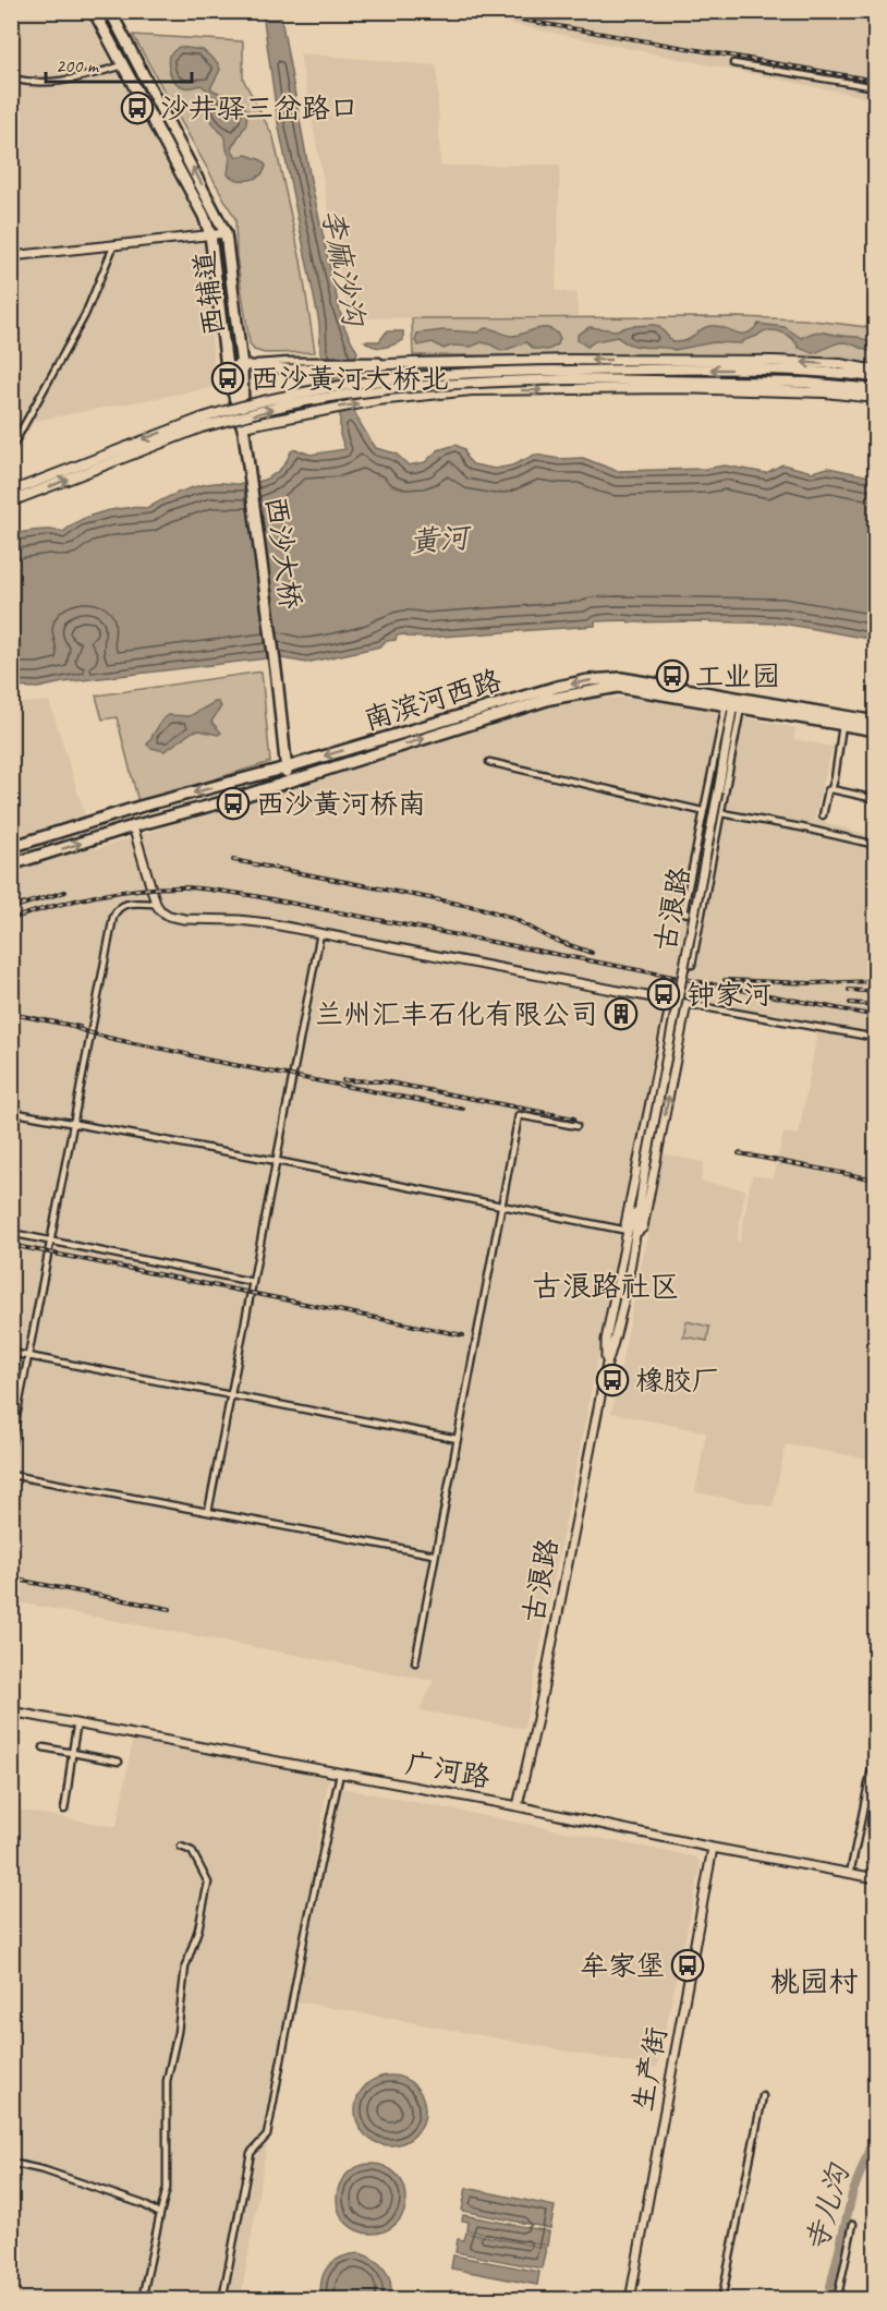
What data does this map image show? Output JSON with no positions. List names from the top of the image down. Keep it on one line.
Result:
{"streets":{"highway":["西辅道","西沙大桥","南滨河西路"],"street":["古浪路","广河路","生产街"]},"crossings":[["西辅道","西沙大桥"],["西沙大桥","南滨河西路"],["南滨河西路","古浪路"],["古浪路","广河路"],["广河路","生产街"]],"districts":["古浪路社区","桃园村"],"water":["李麻沙沟","黄河","寺儿沟"],"places":{"bus stop":["沙井驿三岔路口","西沙黄河大桥北","工业园","西沙黄河桥南","钟家河","橡胶厂","牟家堡"],"building":["兰州汇丰石化有限公司"]},"scale_bar":"200 m"}
